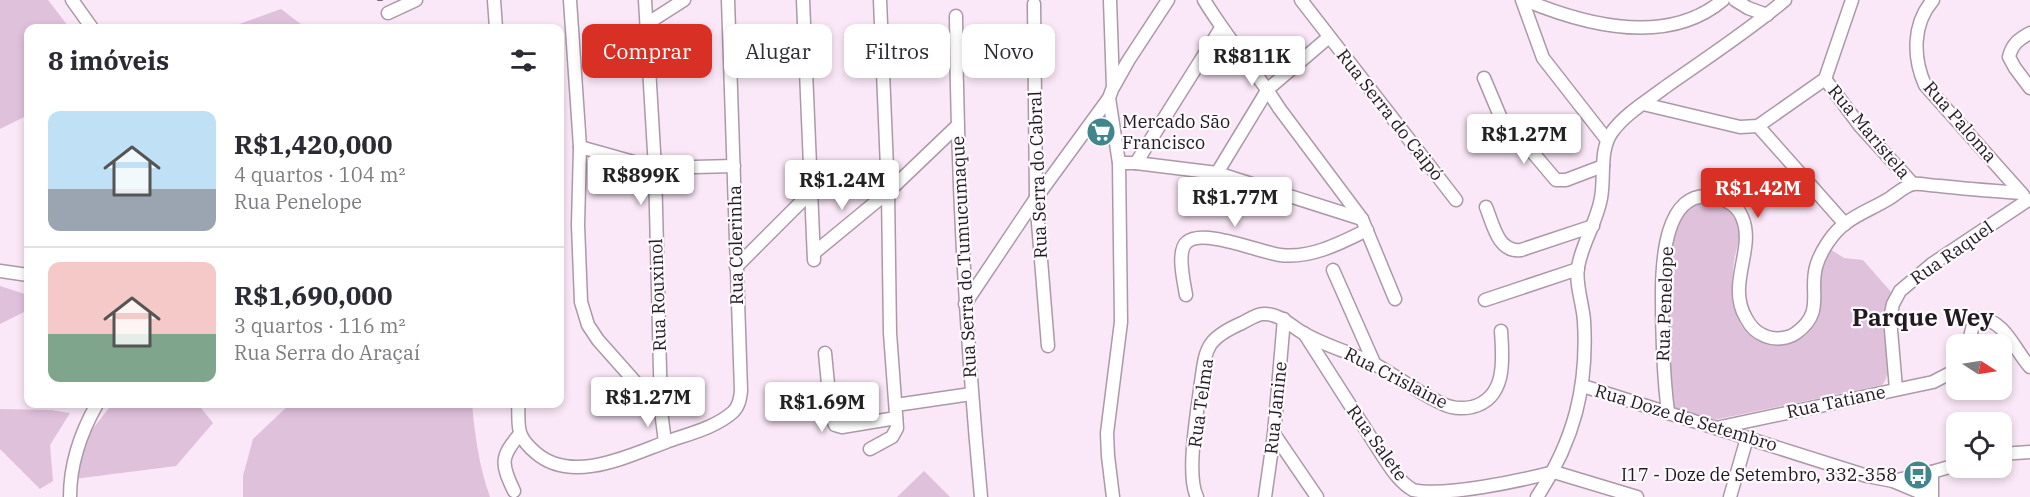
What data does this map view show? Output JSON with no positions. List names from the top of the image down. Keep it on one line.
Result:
{"streets":{"street":["Rua Serra do Caipó","Rua Paloma","Rua Maristela","Rua Serra do Cabral","Rua Colerinha","Rua Raquel","Rua Serra do Tumucumaque","Rua Rouxinol","Rua Penelope","Rua Crislaine","Rua Tatiane","Rua Telma","Rua Janine","Rua Doze de Setembro","Rua Salete"]},"crossings":[["Rua Paloma","Rua Raquel"],["Rua Maristela","Rua Penelope"],["Rua Colerinha","Rua Rouxinol"],["Rua Raquel","Rua Tatiane"],["Rua Penelope","Rua Doze de Setembro"],["Rua Crislaine","Rua Salete"],["Rua Tatiane","Rua Doze de Setembro"],["Rua Telma","Rua Janine"]],"districts":["Parque Wey"],"places":{"supermarket":["Mercado São Francisco"],"bus stop":["I17 - Doze de Setembro, 332-358"]},"north":"right","page":{"chip":["Comprar","Alugar","Filtros","Novo"],"heading":"8 imóveis","price":["R$811K","R$1.27M","R$899K","R$1.24M","R$1.42M","R$1.77M","R$1.27M","R$1.69M"],"list":[{"name":"R$1,420,000","note":"4 quartos · 104 m² · Rua Penelope"},{"name":"R$1,690,000","note":"3 quartos · 116 m² · Rua Serra do Araçaí"}]}}
